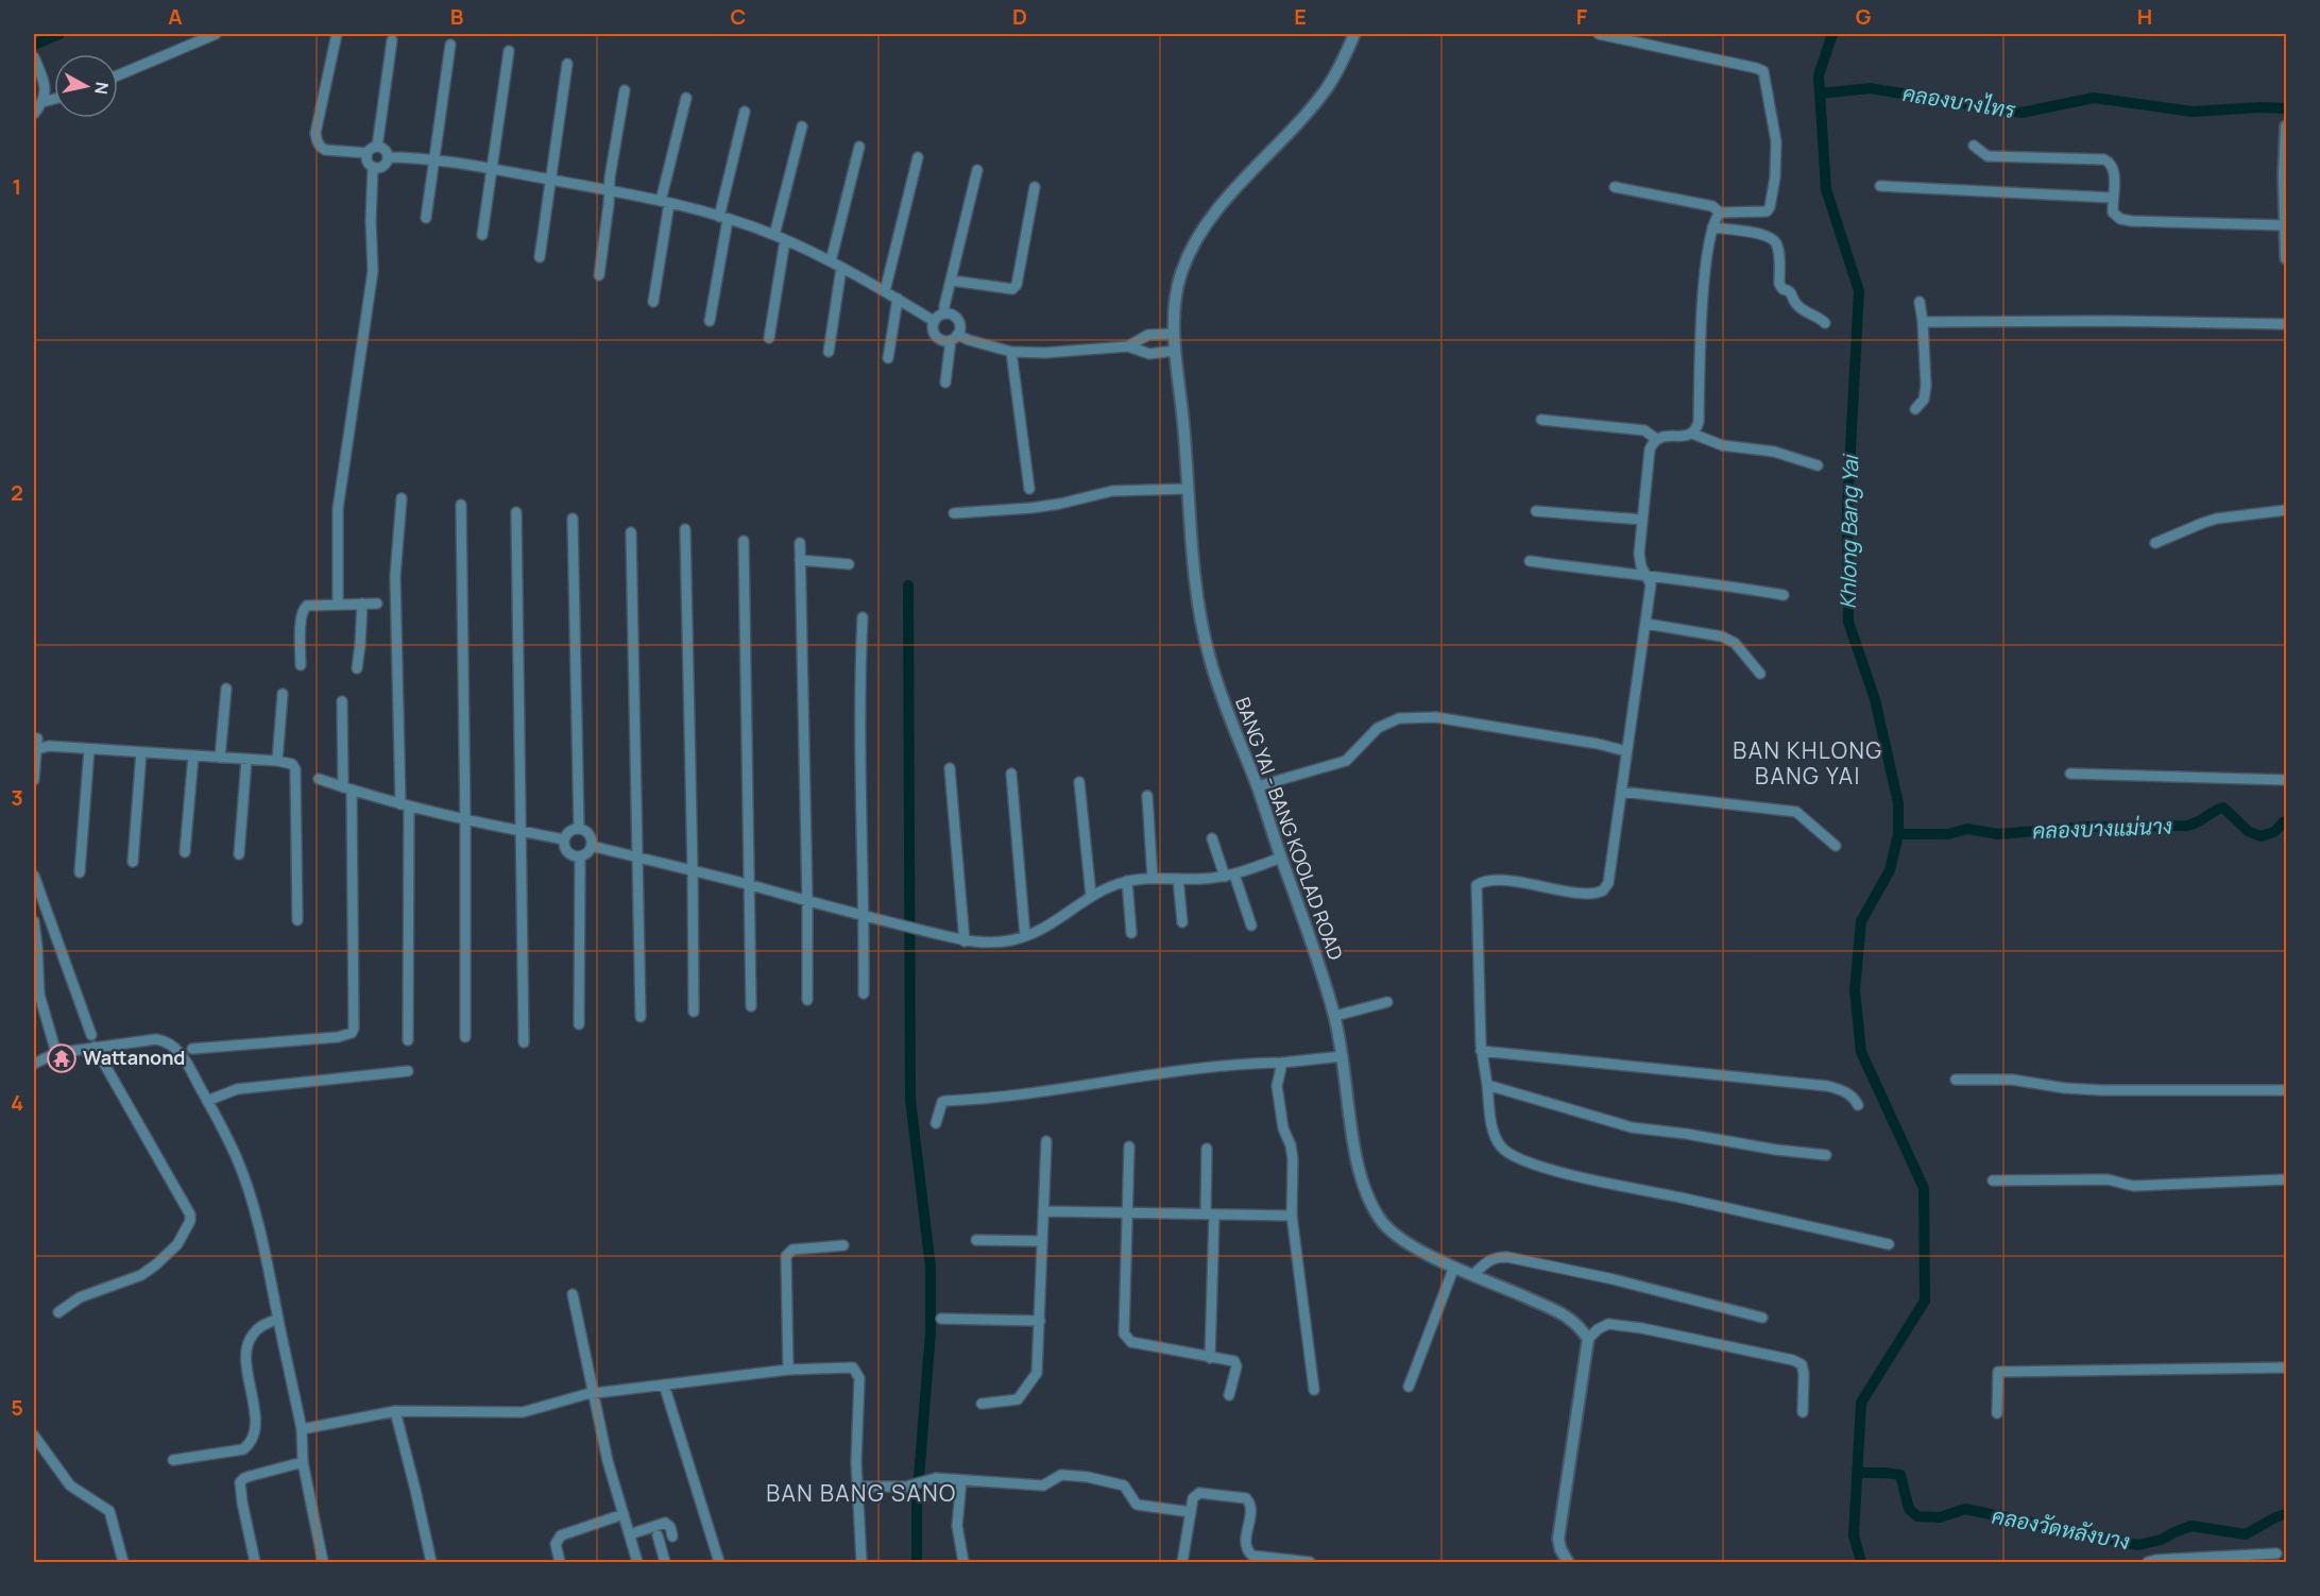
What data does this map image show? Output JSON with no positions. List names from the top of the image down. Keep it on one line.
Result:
{"streets":{"street":["BANG YAI - BANG KOOLAD ROAD"]},"districts":["BAN KHLONG BANG YAI","BAN BANG SANO"],"water":["คลองบางไทร","Khlong Bang Yai","คลองบางแม่นาง","คลองวัดหลังบาง"],"places":{"temple":["Wattanond"]},"north":"right","grid":{"columns":["A","B","C","D","E","F","G","H"],"rows":["1","2","3","4","5"]}}
